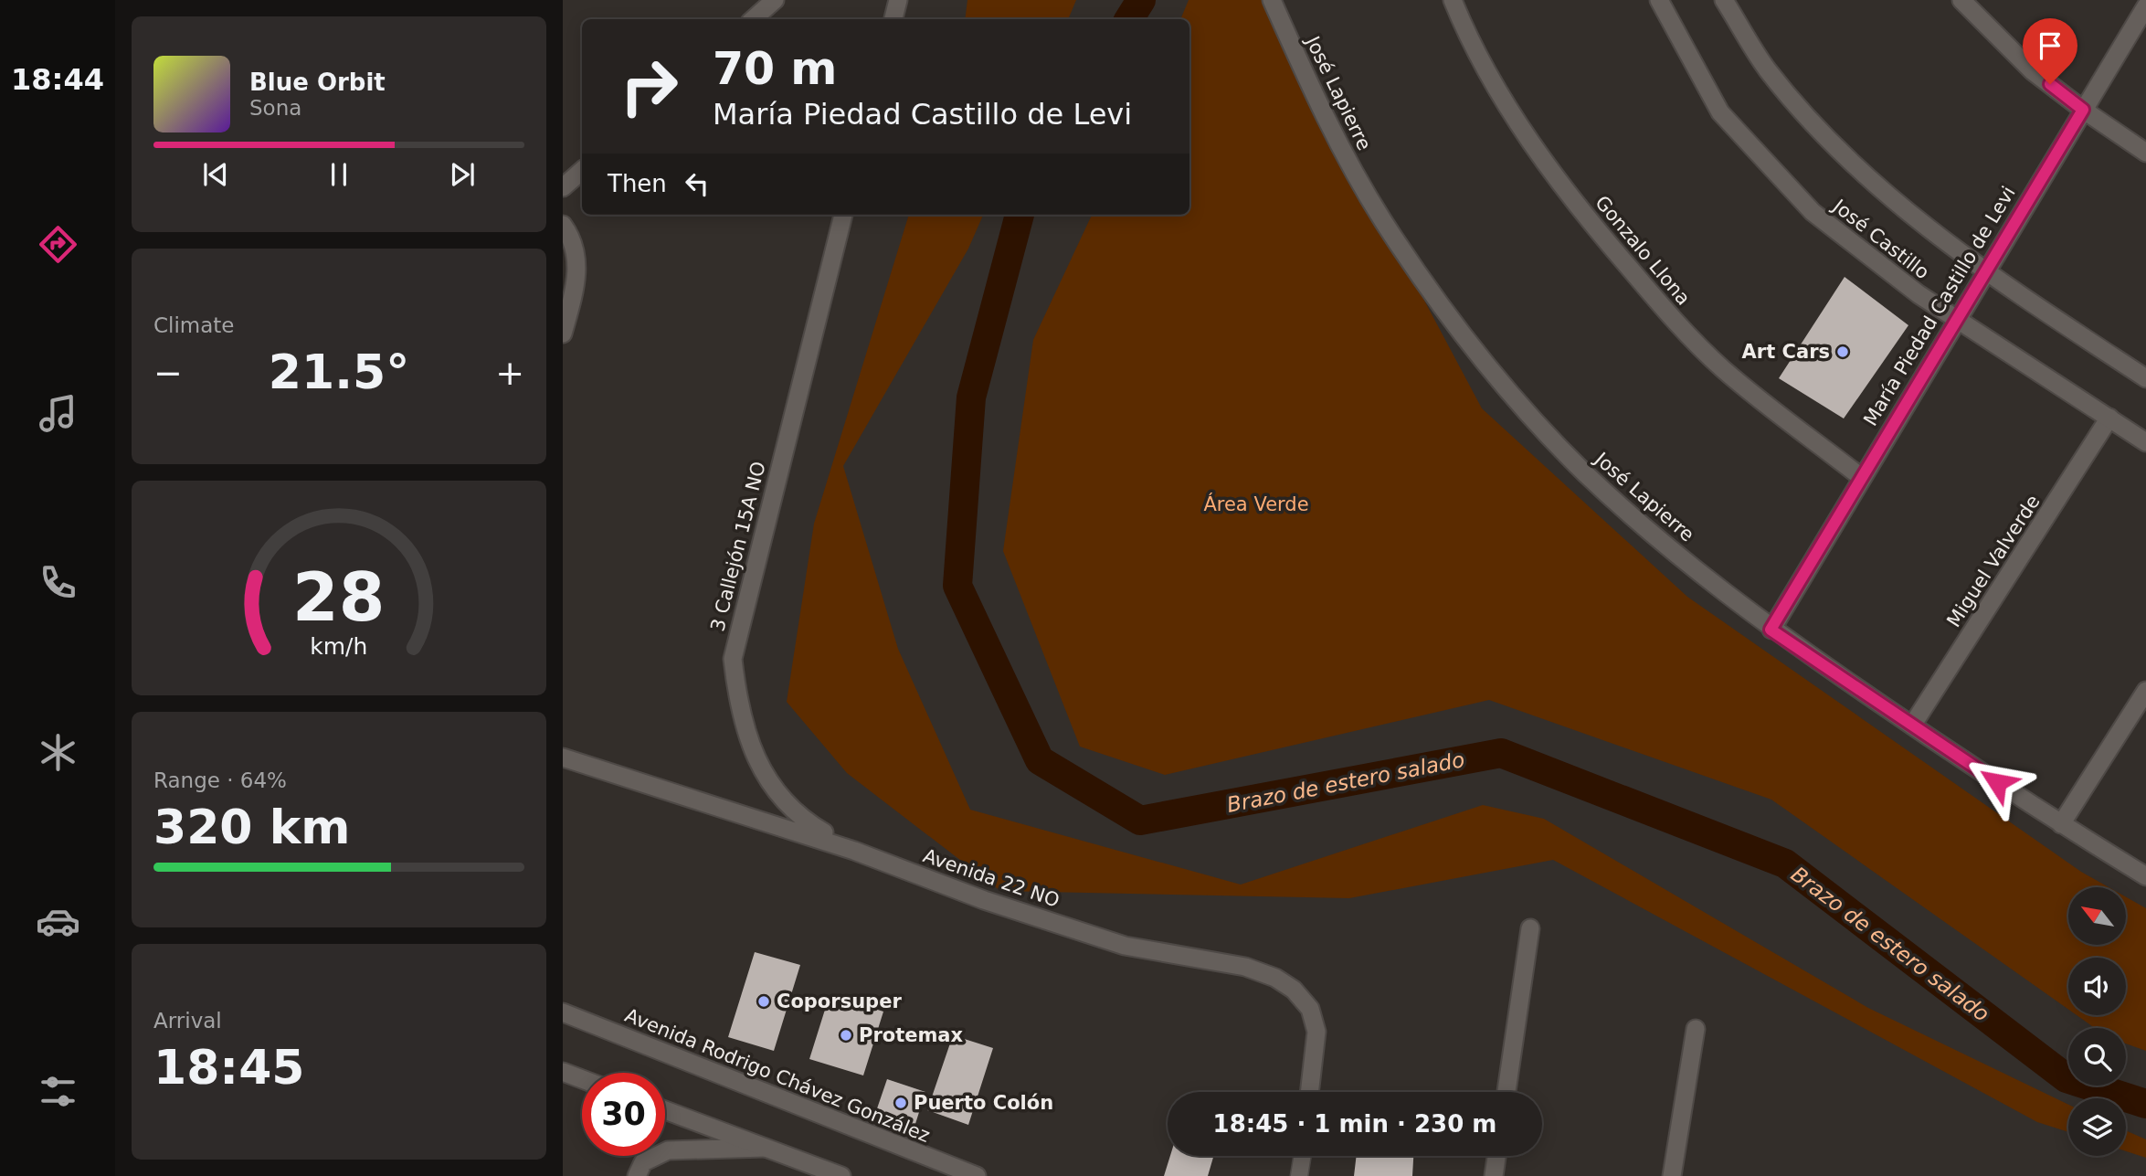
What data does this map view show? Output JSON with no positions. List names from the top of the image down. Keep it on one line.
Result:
{"streets":{"street":["José Lapierre","José Castillo","Gonzalo Llona","María Piedad Castillo de Levi","3 Callejón 15A NO","Miguel Valverde","Avenida 22 NO","Avenida Rodrigo Chávez González"]},"crossings":[["José Lapierre","María Piedad Castillo de Levi"],["José Lapierre","Miguel Valverde"],["José Castillo","María Piedad Castillo de Levi"],["José Castillo","Miguel Valverde"],["Gonzalo Llona","María Piedad Castillo de Levi"],["3 Callejón 15A NO","Avenida 22 NO"]],"water":["Brazo de estero salado"],"parks":["Área Verde"],"places":["Art Cars","Coporsuper","Protemax","Puerto Colón"],"north":"top left","page":{"tabs":"18:44","turn":["70 m","María Piedad Castillo de Levi"],"song":["Blue Orbit","Sona"],"then":"Then","tile":["Climate",["Range · 64%","320 km"],["Arrival","18:45"]],"heat":["−","21.5°","+"],"limit":"30","trip":"18:45 · 1 min · 230 m","gauge":["28","km/h"]}}
